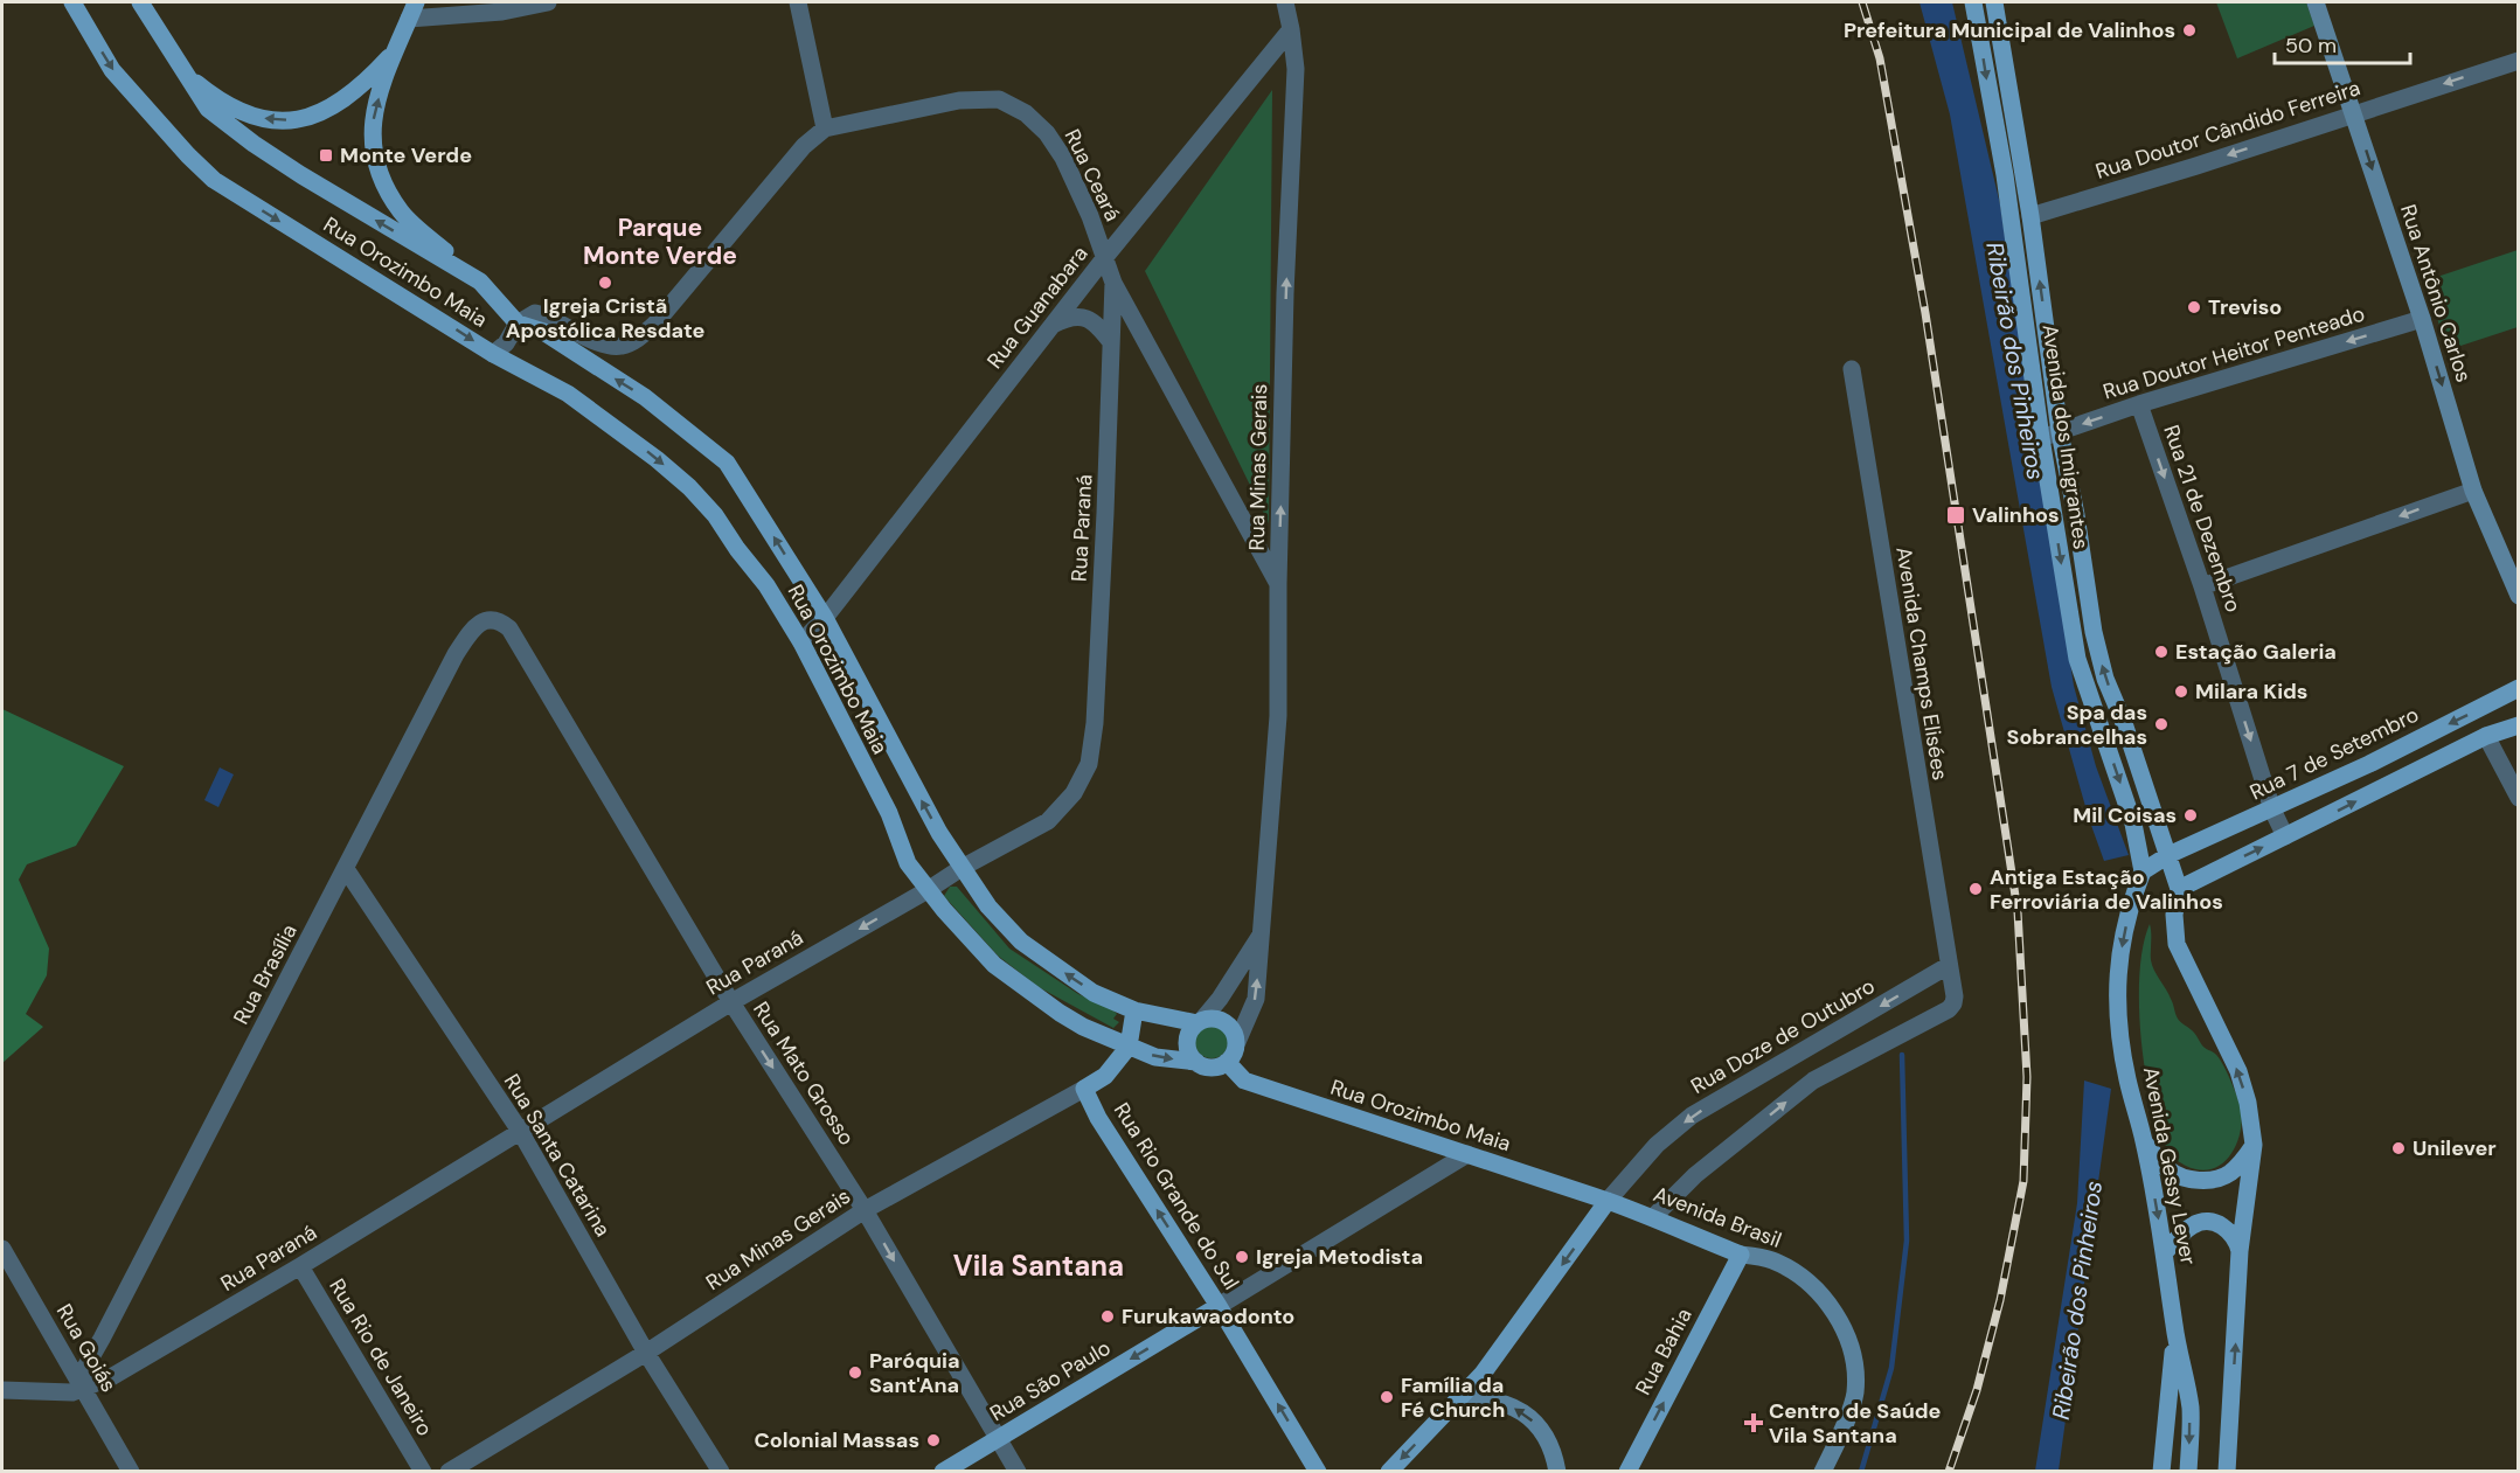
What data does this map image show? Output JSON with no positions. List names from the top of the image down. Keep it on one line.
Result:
{"streets":{"main road":["Rua Orozimbo Maia","Rua Antônio Carlos","Avenida dos Imigrantes","Rua Minas Gerais","Rua 7 de Setembro","Rua Doze de Outubro","Avenida Gessy Lever","Rua Rio Grande do Sul","Avenida Brasil","Rua Bahia","Rua São Paulo"],"street":["Rua Doutor Cândido Ferreira","Rua Ceará","Rua Guanabara","Rua Doutor Heitor Penteado","Rua 21 de Dezembro","Rua Paraná","Avenida Champs Elisées","Rua Brasília","Rua Mato Grosso","Rua Santa Catarina","Rua Goiás","Rua Rio de Janeiro"]},"crossings":[["Rua Doutor Cândido Ferreira","Rua Antônio Carlos"],["Rua Doutor Cândido Ferreira","Avenida dos Imigrantes"],["Rua Ceará","Rua Guanabara"],["Rua Ceará","Rua Minas Gerais"],["Rua Ceará","Rua Paraná"],["Rua Orozimbo Maia","Rua Guanabara"],["Rua Orozimbo Maia","Rua Minas Gerais"],["Rua Orozimbo Maia","Rua Paraná"],["Rua Orozimbo Maia","Rua Doze de Outubro"],["Rua Orozimbo Maia","Avenida Brasil"],["Rua Orozimbo Maia","Rua São Paulo"],["Rua Antônio Carlos","Rua Doutor Heitor Penteado"],["Rua Guanabara","Rua Minas Gerais"],["Rua Doutor Heitor Penteado","Avenida dos Imigrantes"],["Rua Doutor Heitor Penteado","Rua 21 de Dezembro"],["Avenida dos Imigrantes","Rua 7 de Setembro"],["Avenida dos Imigrantes","Avenida Gessy Lever"],["Rua Minas Gerais","Rua Mato Grosso"],["Rua Minas Gerais","Rua Santa Catarina"],["Rua Minas Gerais","Rua Rio Grande do Sul"],["Rua 21 de Dezembro","Rua 7 de Setembro"],["Rua Paraná","Rua Brasília"],["Rua Paraná","Rua Mato Grosso"],["Rua Paraná","Rua Santa Catarina"],["Rua Paraná","Rua Goiás"],["Rua Paraná","Rua Rio de Janeiro"],["Avenida Champs Elisées","Rua Doze de Outubro"],["Rua 7 de Setembro","Avenida Gessy Lever"],["Rua Brasília","Rua Mato Grosso"],["Rua Brasília","Rua Santa Catarina"],["Rua Brasília","Rua Goiás"],["Rua Doze de Outubro","Avenida Brasil"],["Rua Mato Grosso","Rua São Paulo"],["Rua Rio Grande do Sul","Rua São Paulo"],["Avenida Brasil","Rua Bahia"]],"one_way":["Rua Doutor Cândido Ferreira","Rua Antônio Carlos","Rua Doutor Heitor Penteado","Rua 21 de Dezembro","Rua Mato Grosso","Rua Rio Grande do Sul","Rua Bahia","Rua São Paulo"],"districts":["Parque Monte Verde","Vila Santana"],"water":["Ribeirão dos Pinheiros"],"places":{"other":["Prefeitura Municipal de Valinhos","Igreja Cristã Apostólica Resdate","Treviso","Estação Galeria","Milara Kids","Spa das Sobrancelhas","Mil Coisas","Antiga Estação Ferroviária de Valinhos","Unilever","Igreja Metodista","Furukawaodonto","Paróquia Sant'Ana","Família da Fé Church","Colonial Massas"],"transit":["Monte Verde","Valinhos"],"health":["Centro de Saúde Vila Santana"]},"scale_bar":"50 m"}
